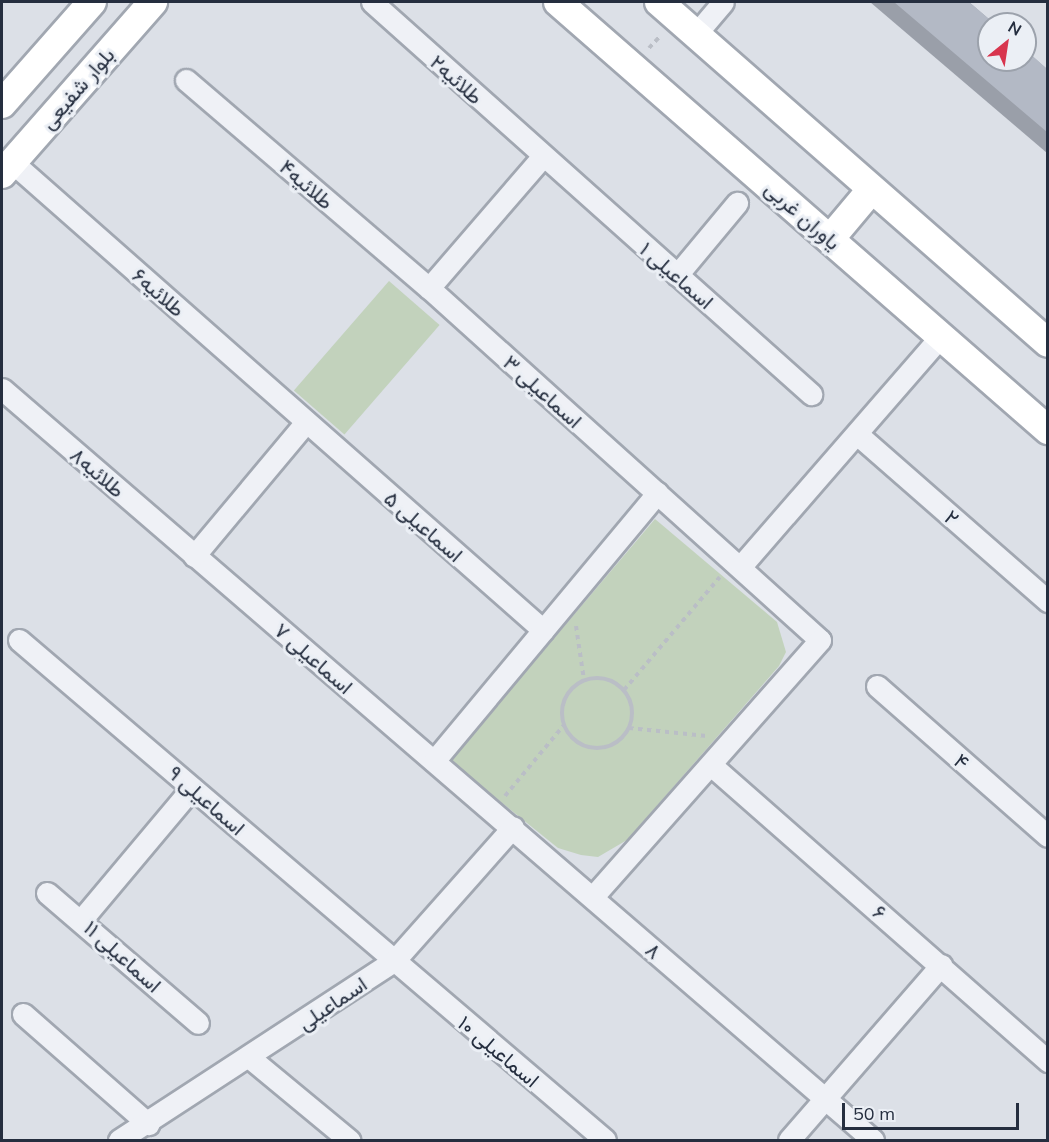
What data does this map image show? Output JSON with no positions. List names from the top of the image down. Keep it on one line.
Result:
{"streets":{"main road":["بلوار شفیعی","یاوران غربی"],"street":["طلائیه۲","طلائیه۴","اسماعیلی ۱","طلائیه۶","اسماعیلی ۳","طلائیه۸","۲","اسماعیلی ۵","اسماعیلی ۷","۴","اسماعیلی ۹","۶","۸","اسماعیلی ۱۱","اسماعیلی","اسماعیلی ۱۰"]},"crossings":[["طلائیه۲","اسماعیلی ۱"],["بلوار شفیعی","طلائیه۶"],["طلائیه۴","اسماعیلی ۳"],["طلائیه۶","اسماعیلی ۵"],["طلائیه۸","اسماعیلی ۷"],["اسماعیلی ۷","۸"],["اسماعیلی ۹","اسماعیلی"],["اسماعیلی ۹","اسماعیلی ۱۰"],["۸","اسماعیلی"],["اسماعیلی","اسماعیلی ۱۰"]],"scale_bar":"50 m","north":"top right"}
